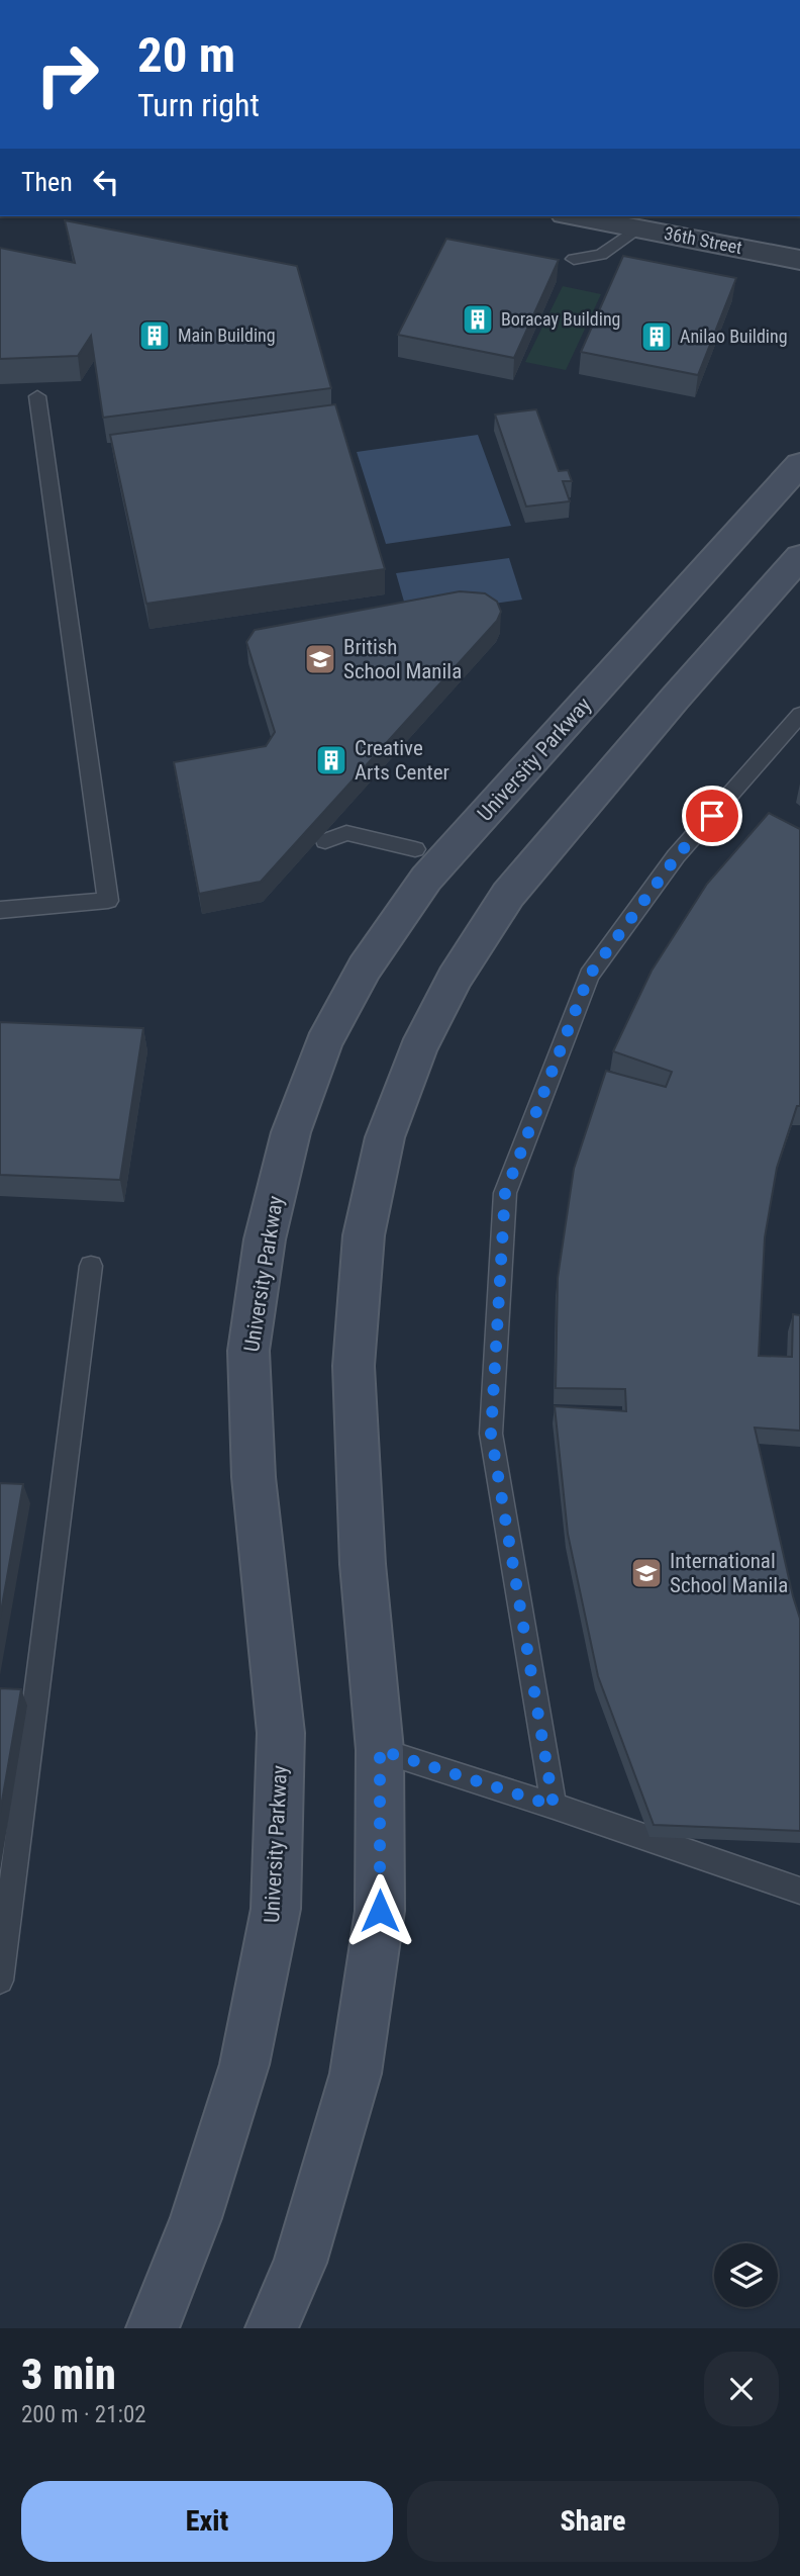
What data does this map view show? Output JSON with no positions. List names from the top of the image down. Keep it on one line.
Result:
{"streets":{"main road":["University Parkway"],"street":["36th Street"]},"places":{"building":["Boracay Building","Main Building","Anilao Building","Creative Arts Center"],"school or university":["British School Manila","International School Manila"]},"page":{"turn":["20 m","Turn right"],"then":"Then","heading":["3 min","200 m · 21:02"],"buttons":["Exit","Share"]}}
